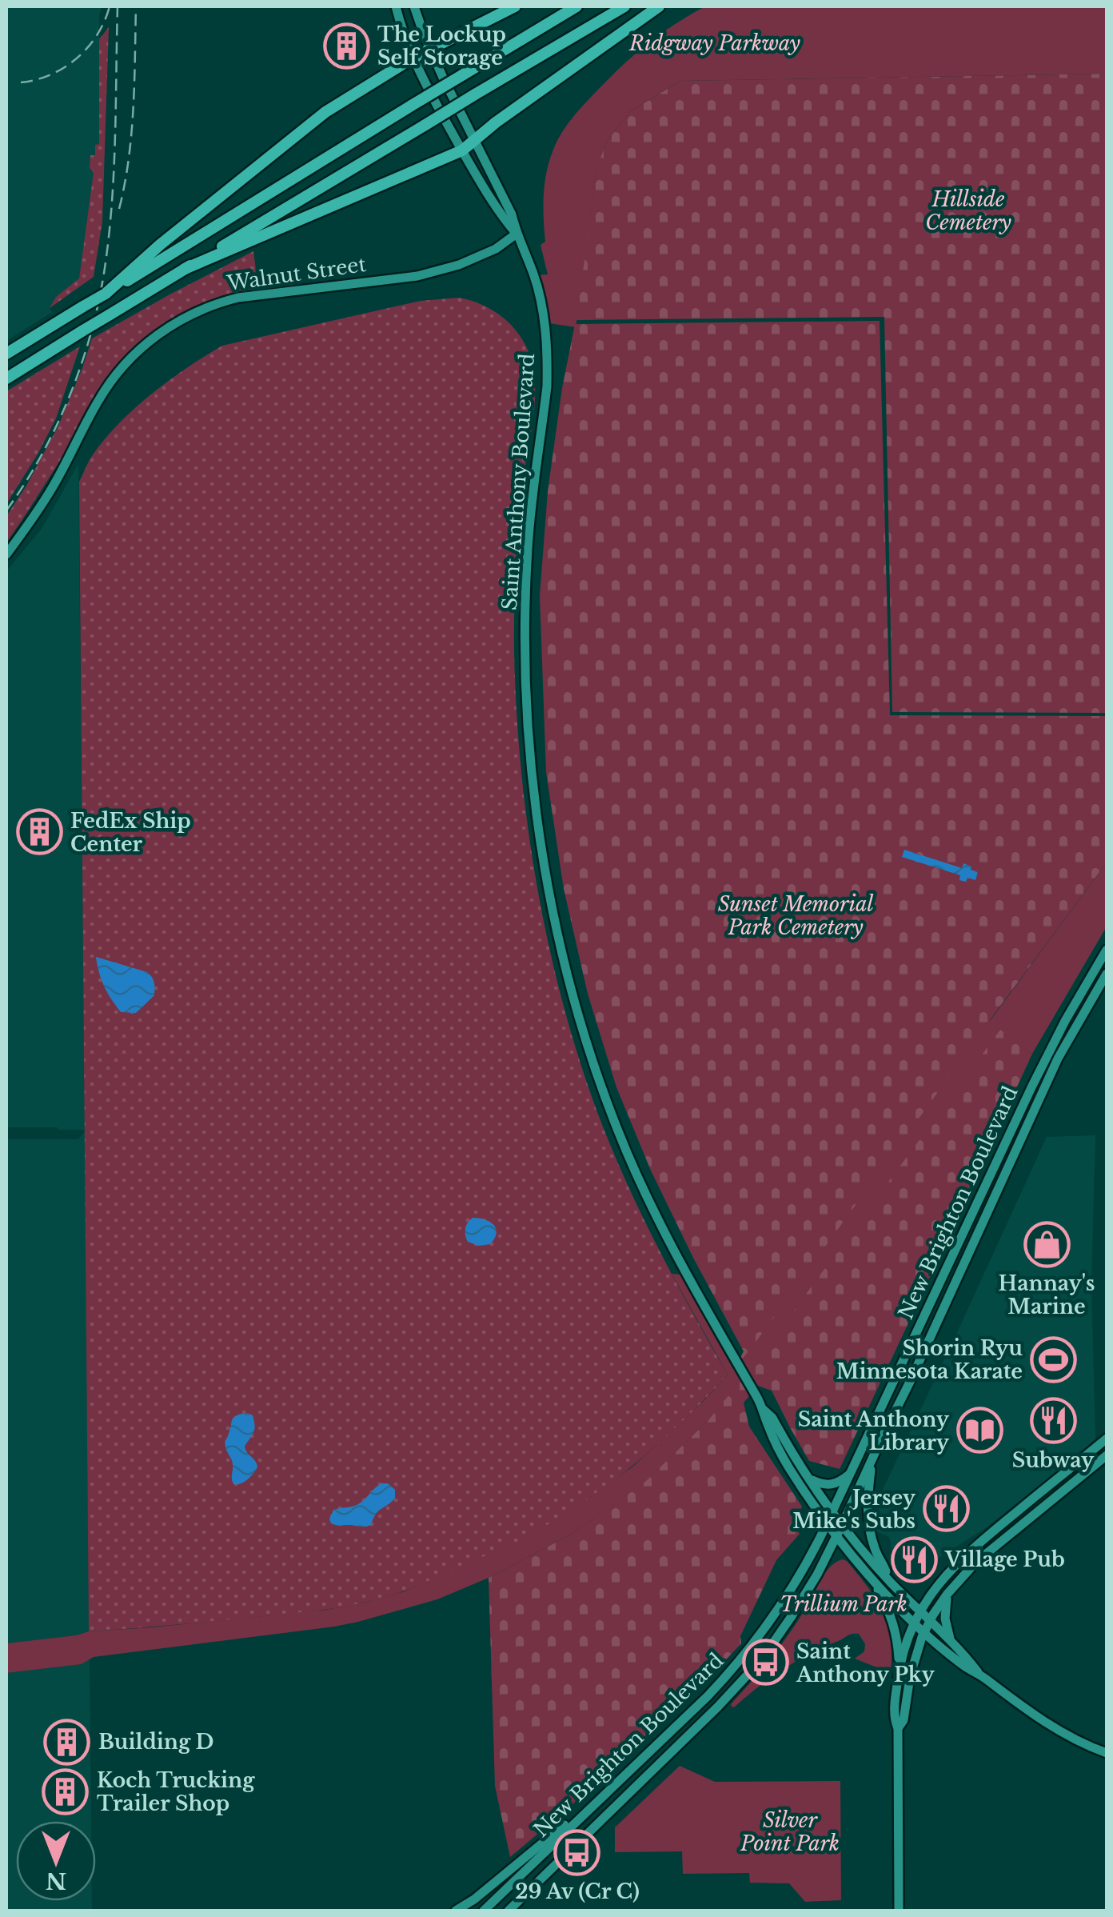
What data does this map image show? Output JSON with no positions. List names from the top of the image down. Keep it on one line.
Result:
{"streets":{"main road":["Walnut Street","Saint Anthony Boulevard","New Brighton Boulevard"]},"crossings":[["Walnut Street","Saint Anthony Boulevard"],["Saint Anthony Boulevard","New Brighton Boulevard"]],"parks":["Ridgway Parkway","Hillside Cemetery","Sunset Memorial Park Cemetery","Trillium Park","Silver Point Park"],"places":{"building":["The Lockup Self Storage","FedEx Ship Center","Building D","Koch Trucking Trailer Shop"],"shop":["Hannay's Marine"],"sports":["Shorin Ryu Minnesota Karate"],"restaurant":["Subway","Jersey Mike's Subs","Village Pub"],"library":["Saint Anthony Library"],"bus stop":["Saint Anthony Pky","29 Av (Cr C)"]},"north":"bottom"}
